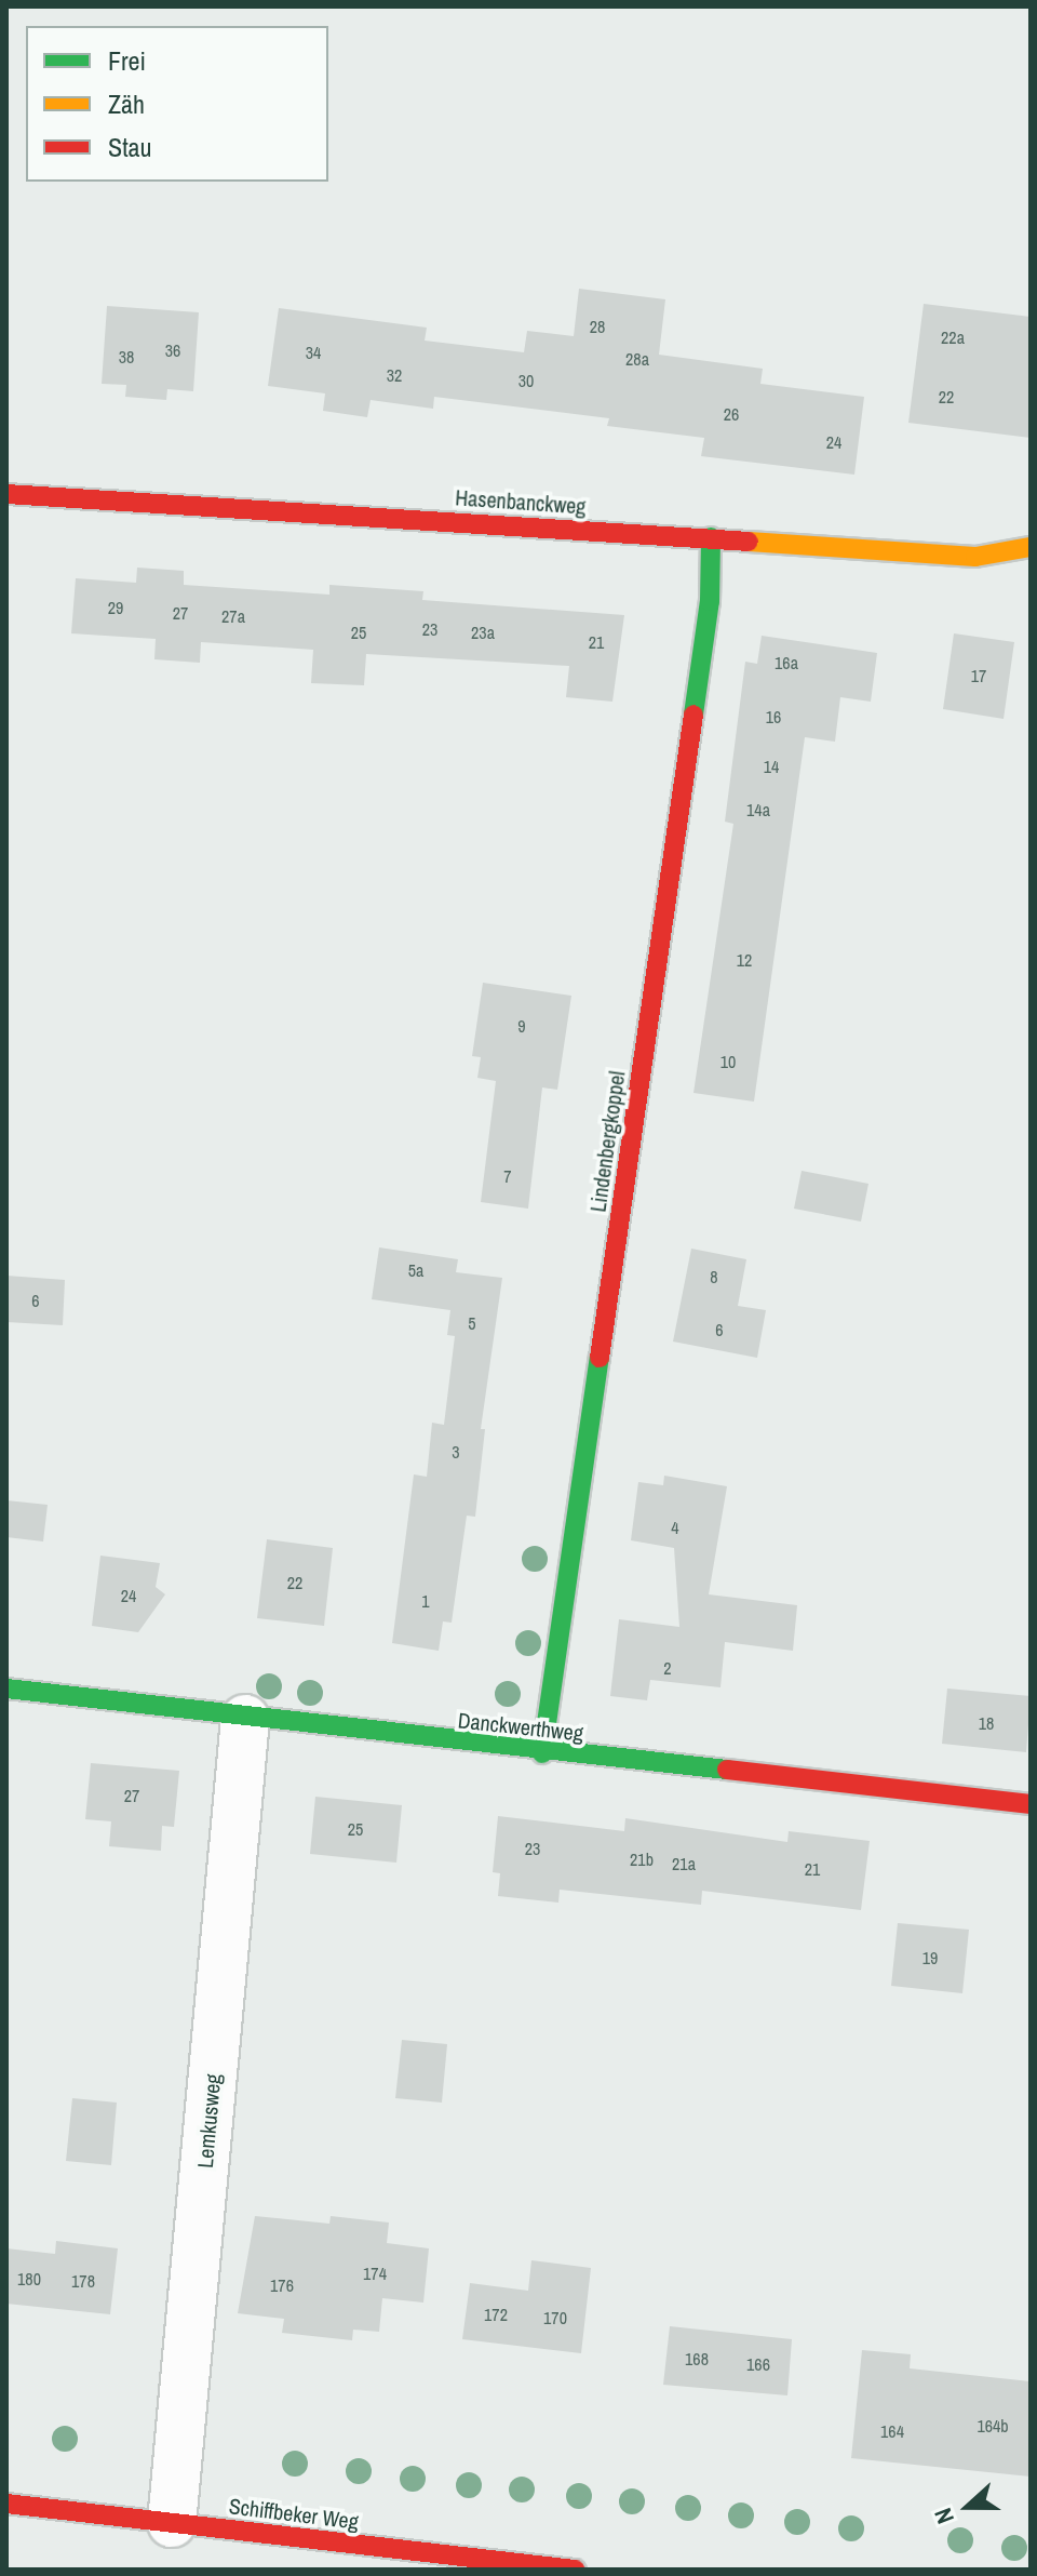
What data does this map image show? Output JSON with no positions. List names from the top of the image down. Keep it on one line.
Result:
{"streets":{"street":["Hasenbanckweg","Lindenbergkoppel","Danckwerthweg","Lemkusweg","Schiffbeker Weg"]},"crossings":[["Hasenbanckweg","Lindenbergkoppel"],["Lindenbergkoppel","Danckwerthweg"],["Danckwerthweg","Lemkusweg"],["Lemkusweg","Schiffbeker Weg"]],"house_numbers":["28","22a","36","34","38","28a","32","30","22","26","24","29","27","27a","23","25","23a","21","16a","17","16","14","14a","12","9","10","7","5a","8","6","5","6","3","4","22","24","1","2","18","27","25","23","21b","21a","21","19","174","180","178","176","172","170","168","166","164b","164"],"legend":["Frei","Zäh","Stau"],"north":"left"}
